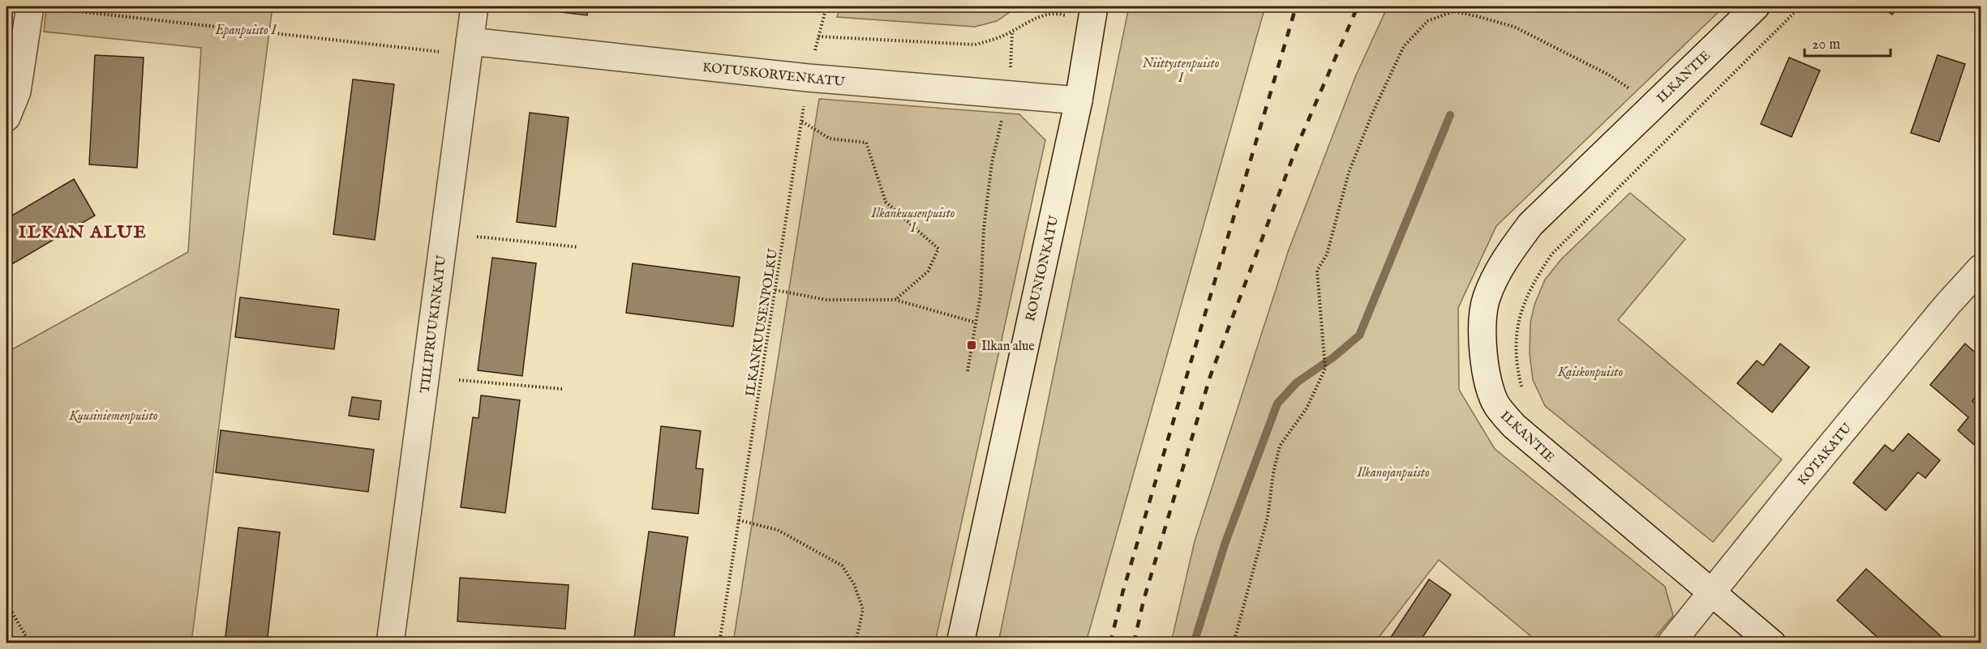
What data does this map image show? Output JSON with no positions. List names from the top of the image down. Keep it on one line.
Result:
{"streets":{"street":["KOTUSKORVENKATU","ILKANTIE","ROUNIONKATU","TIILIPRUUKINKATU","KOTAKATU"],"path":["ILKANKUUSENPOLKU"]},"crossings":[["KOTUSKORVENKATU","ROUNIONKATU"],["KOTUSKORVENKATU","ILKANKUUSENPOLKU"],["KOTUSKORVENKATU","TIILIPRUUKINKATU"],["ILKANTIE","KOTAKATU"]],"districts":["ILKAN ALUE"],"parks":["Epanpuisto I","Niittystenpuisto I","Ilkankuusenpuisto I","Kaiskonpuisto","Kuusiniemenpuisto","Ilkanojanpuisto"],"places":{"transit":["Ilkan alue"]},"scale_bar":"20 m"}
